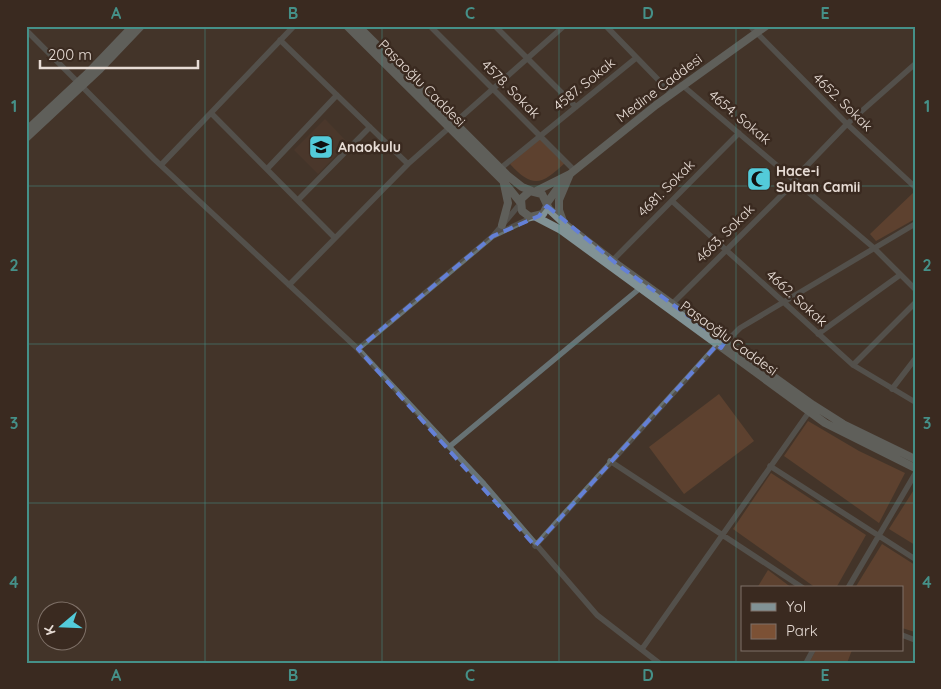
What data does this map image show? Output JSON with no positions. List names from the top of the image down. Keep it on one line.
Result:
{"streets":{"street":["Paşaoğlu Caddesi","4587. Sokak","Medine Caddesi","4578. Sokak","4652. Sokak","4654. Sokak","4681. Sokak","4663. Sokak","4662. Sokak"]},"crossings":[["Paşaoğlu Caddesi","4587. Sokak"],["Paşaoğlu Caddesi","Medine Caddesi"],["Paşaoğlu Caddesi","4681. Sokak"],["Paşaoğlu Caddesi","4663. Sokak"],["4587. Sokak","4578. Sokak"],["Medine Caddesi","4578. Sokak"],["Medine Caddesi","4652. Sokak"],["Medine Caddesi","4654. Sokak"],["4652. Sokak","4663. Sokak"],["4654. Sokak","4681. Sokak"],["4654. Sokak","4663. Sokak"],["4681. Sokak","4662. Sokak"],["4663. Sokak","4662. Sokak"]],"places":{"school or university":["Anaokulu"],"mosque":["Hace-i Sultan Camii"]},"legend":["Yol","Park"],"scale_bar":"200 m","north":"left","grid":{"columns":["A","B","C","D","E"],"rows":["1","2","3","4"]}}
